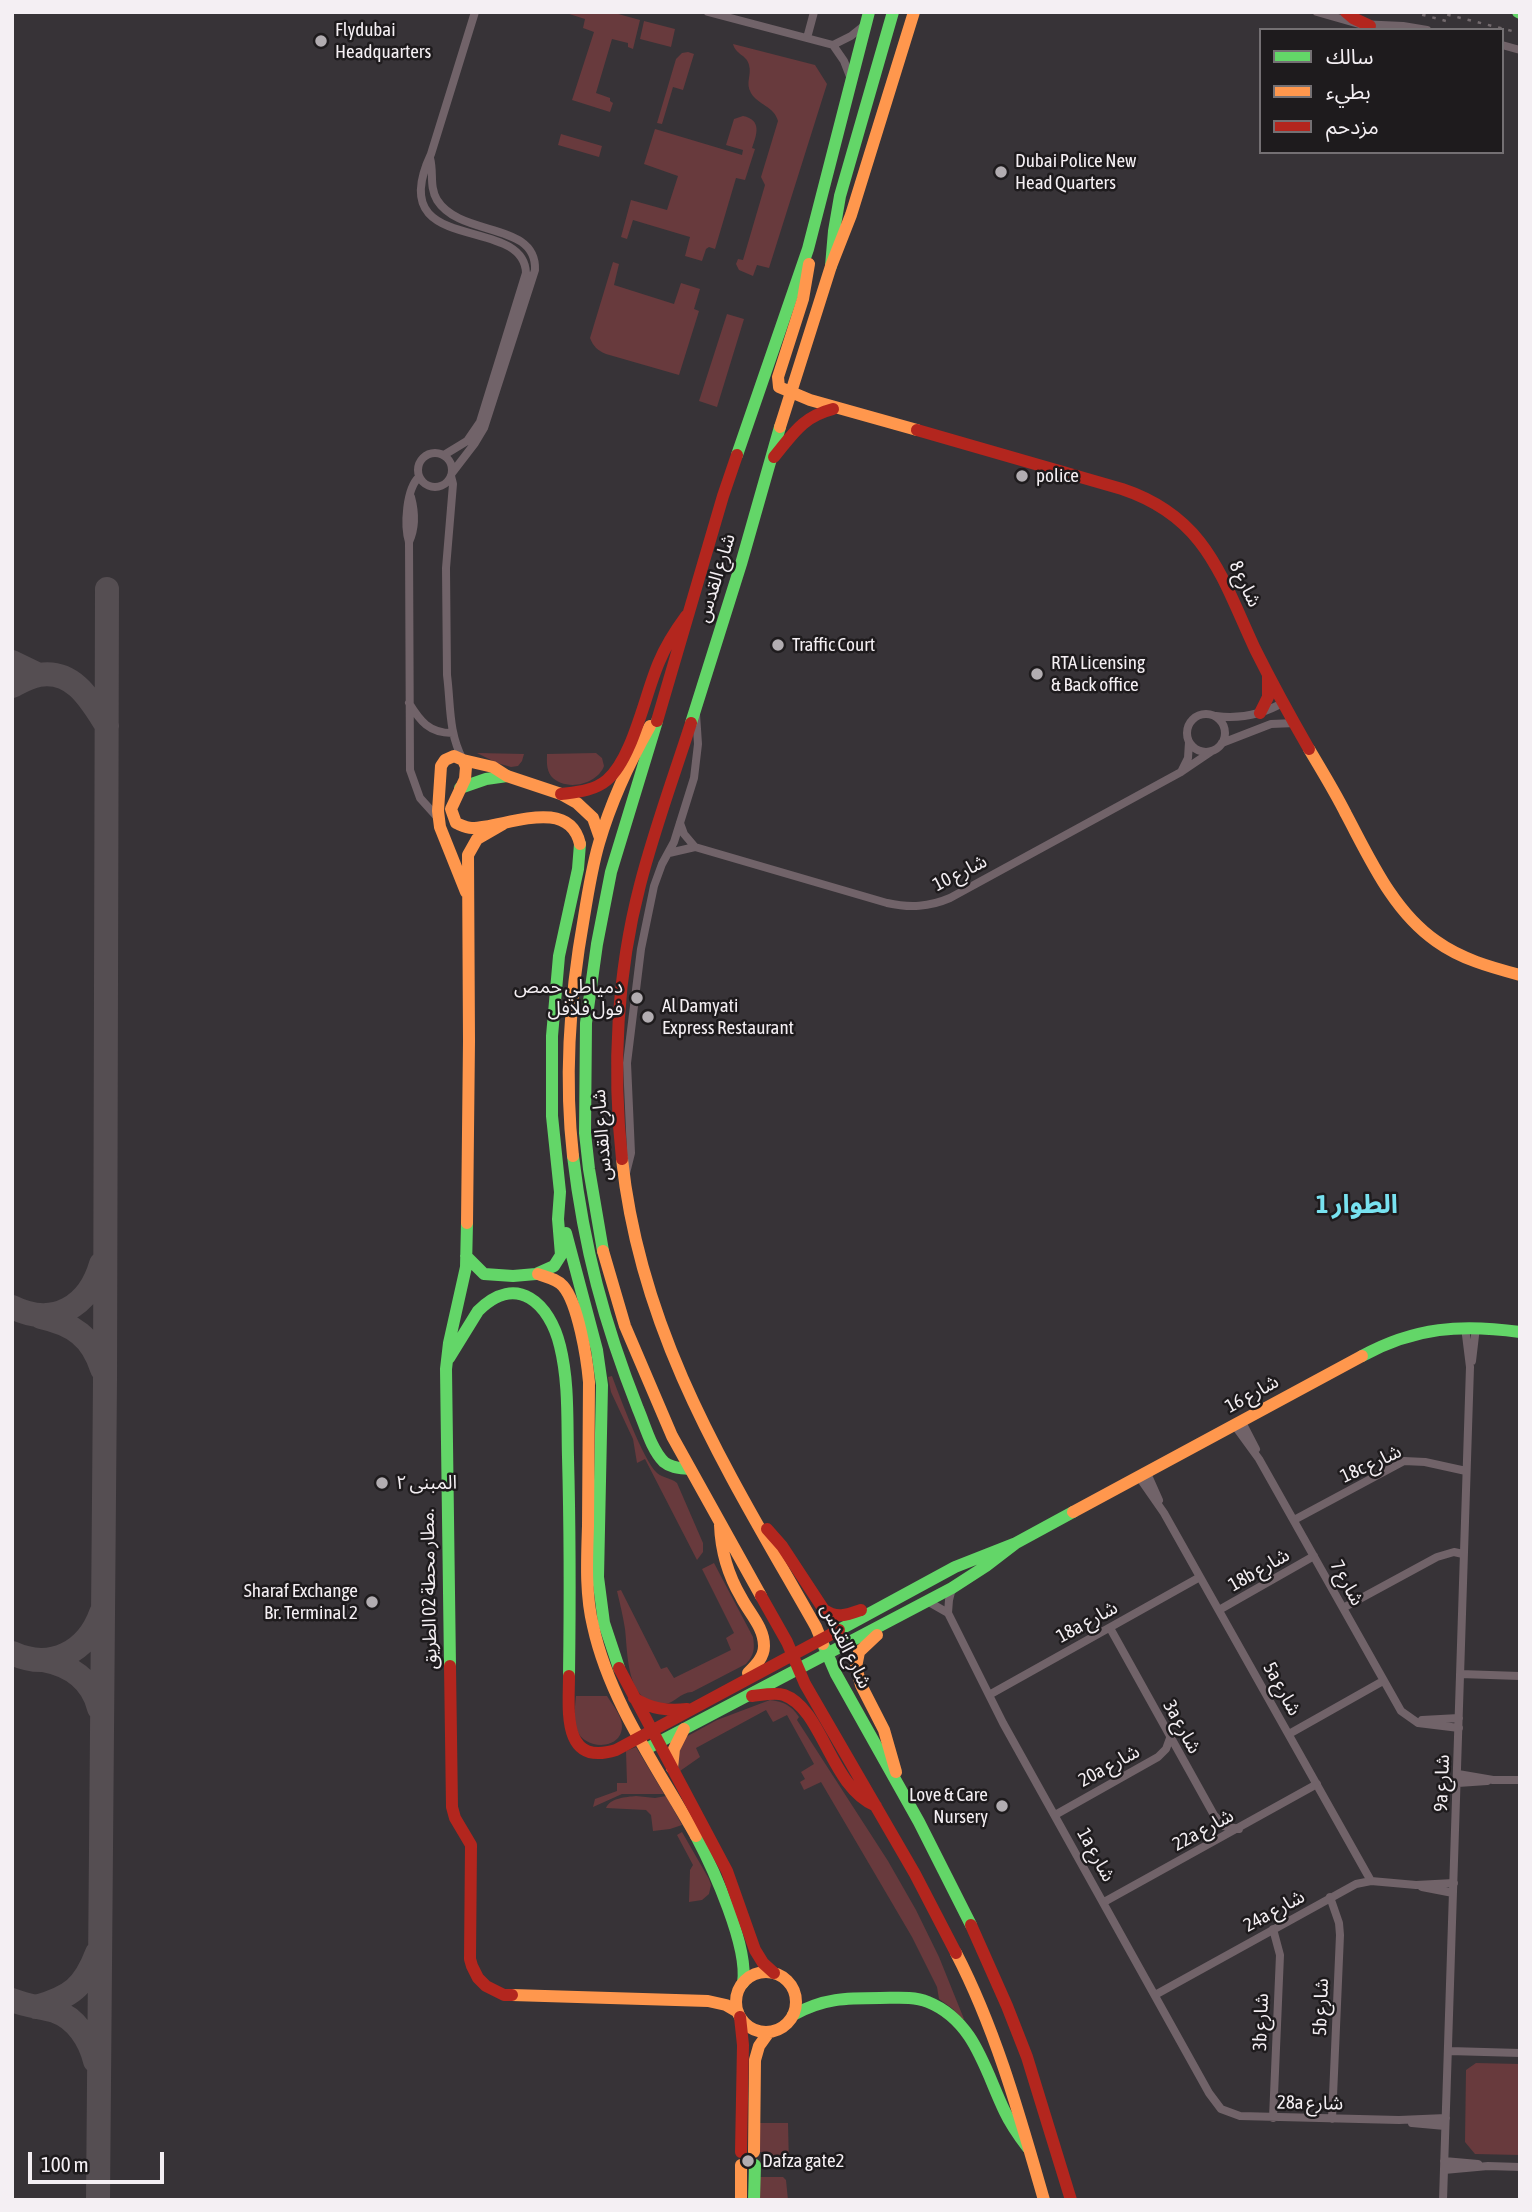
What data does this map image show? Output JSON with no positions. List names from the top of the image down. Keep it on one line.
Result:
{"streets":{"main road":["شارع القدس","شارع 8","شارع 16","مطار محطة 02 الطريق."],"street":["شارع 10","18c شارع","18b شارع","شارع 7","18a شارع","5a شارع","3a شارع","20a شارع","9a شارع","22a شارع","1a شارع","24a شارع","5b شارع","3b شارع","28a شارع"]},"crossings":[["شارع القدس","شارع 8"],["شارع القدس","شارع 16"],["شارع 16","شارع 7"],["شارع 16","5a شارع"],["شارع 16","9a شارع"],["18c شارع","شارع 7"],["18c شارع","9a شارع"],["18b شارع","شارع 7"],["18b شارع","5a شارع"],["18a شارع","5a شارع"],["18a شارع","3a شارع"],["18a شارع","1a شارع"],["5a شارع","22a شارع"],["5a شارع","24a شارع"],["3a شارع","20a شارع"],["3a شارع","22a شارع"],["20a شارع","1a شارع"],["9a شارع","24a شارع"],["9a شارع","28a شارع"],["22a شارع","1a شارع"],["1a شارع","24a شارع"],["1a شارع","28a شارع"],["24a شارع","5b شارع"],["24a شارع","3b شارع"],["5b شارع","28a شارع"],["3b شارع","28a شارع"]],"districts":["الطوار 1"],"places":["Flydubai Headquarters","Dubai Police New Head Quarters","police","Traffic Court","RTA Licensing & Back office","دمياطي حمص فول فلافل","Al Damyati Express Restaurant","المبنى ٢","Sharaf Exchange Br. Terminal 2","Love & Care Nursery","Dafza gate2"],"legend":["سالك","بطيء","مزدحم"],"scale_bar":"100 m"}
